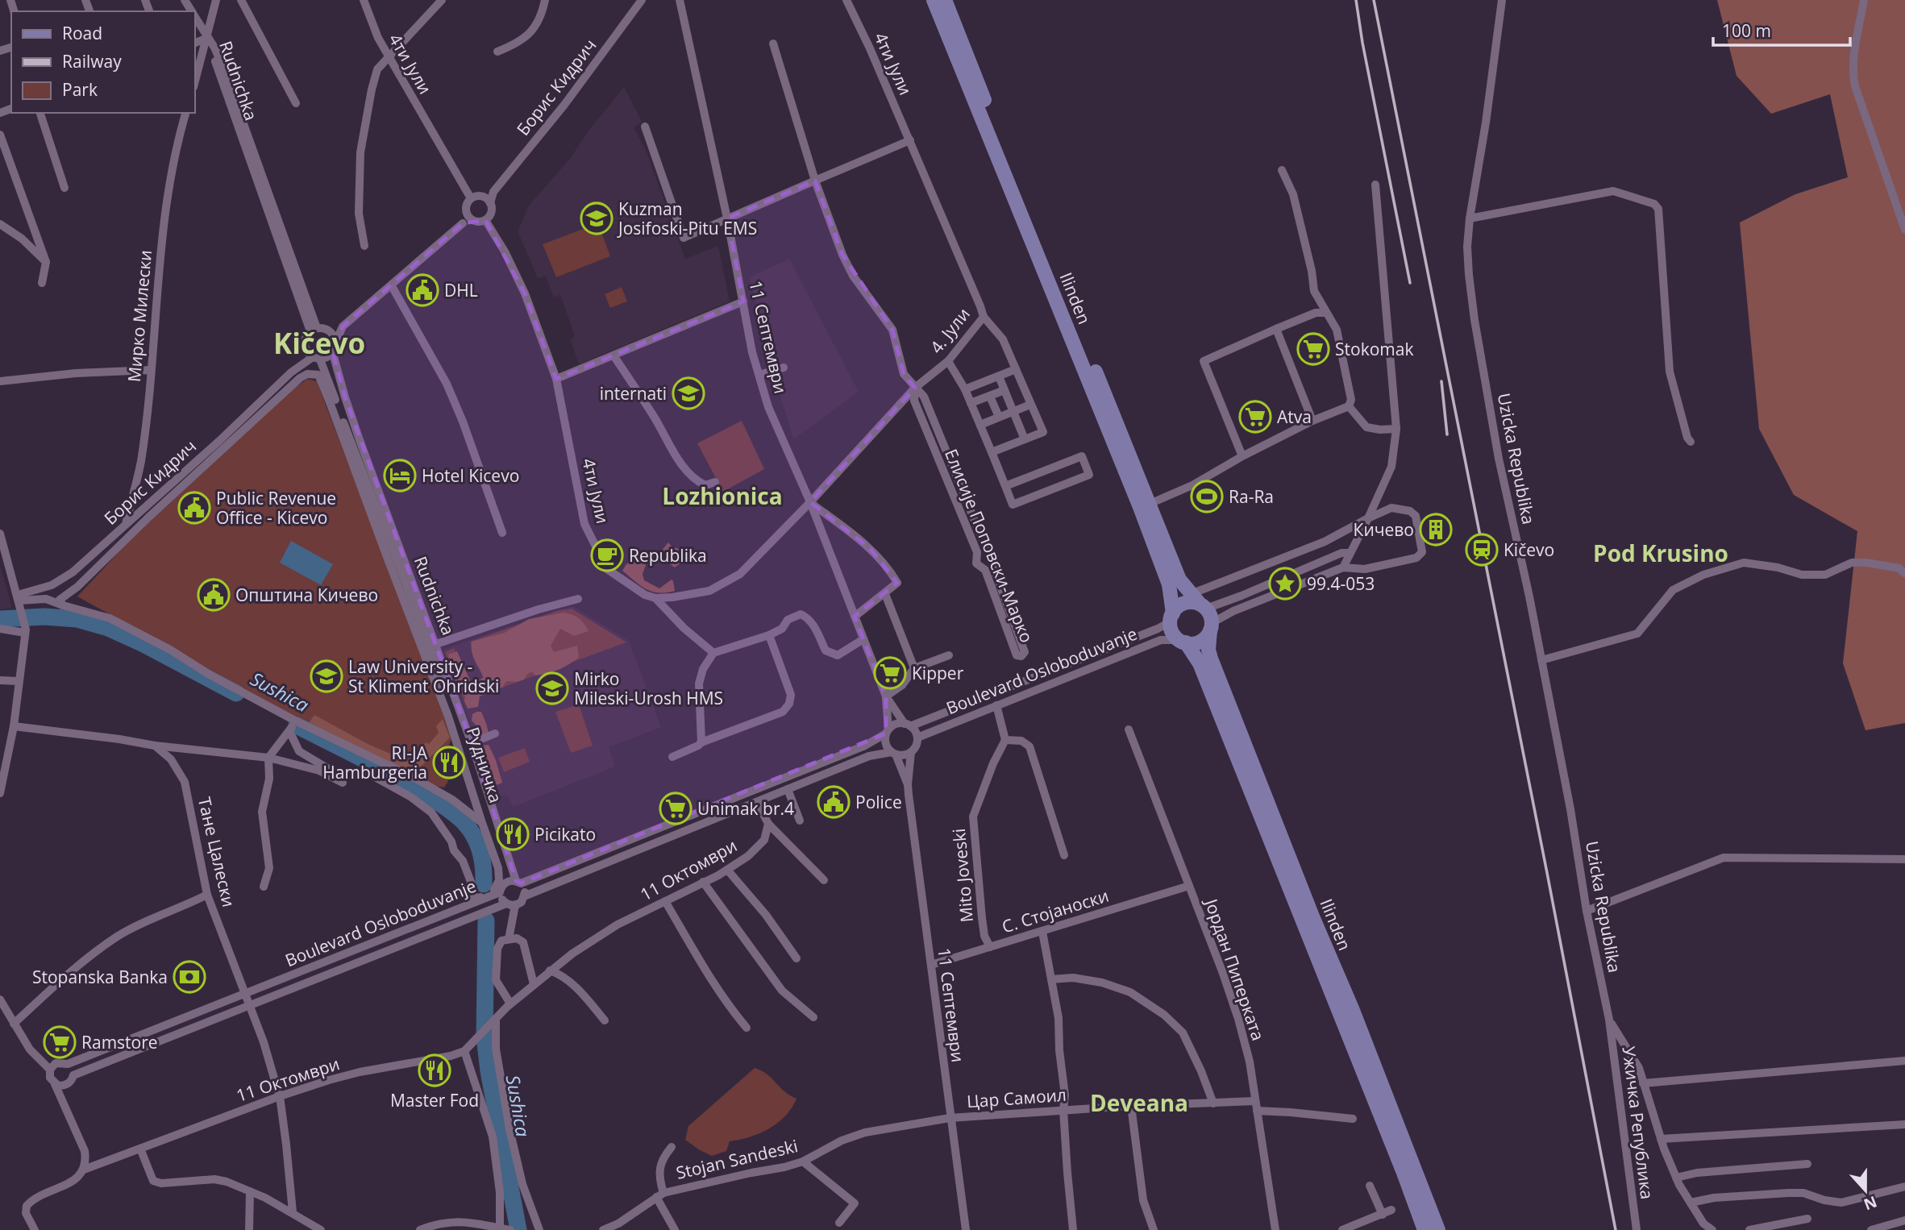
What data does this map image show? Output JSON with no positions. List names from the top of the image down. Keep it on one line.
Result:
{"streets":{"main road":["Ilinden"],"street":["4ти Јули","Rudnichka","Борис Кидрич","Мирко Милески","4. Јули","11 Септември","Uzicka Republika","Елисије Поповски-Марко","Boulevard Osloboduvanje","Тане Цалески","11 Октомври","Mito Joveski","С. Стојаноски","Јордан Пиперката","Цар Самоил","Ужичка Република","Stojan Sandeski"]},"crossings":[["4ти Јули","4. Јули"],["Rudnichka","Борис Кидрич"],["Rudnichka","Boulevard Osloboduvanje"],["Борис Кидрич","Мирко Милески"],["Ilinden","Boulevard Osloboduvanje"],["4. Јули","11 Септември"],["4. Јули","Елисије Поповски-Марко"],["11 Септември","Boulevard Osloboduvanje"],["11 Септември","С. Стојаноски"],["11 Септември","Цар Самоил"],["11 Септември","Stojan Sandeski"],["Uzicka Republika","Ужичка Република"],["Boulevard Osloboduvanje","Тане Цалески"],["Тане Цалески","11 Октомври"],["Mito Joveski","С. Стојаноски"],["С. Стојаноски","Јордан Пиперката"],["Јордан Пиперката","Цар Самоил"],["Цар Самоил","Stojan Sandeski"]],"districts":["Kičevo","Lozhionica","Pod Krusino","Deveana"],"water":["Sushica"],"places":{"school or university":["Kuzman Josifoski-Pitu EMS","internati","Law University - St Kliment Ohridski","Mirko Mileski-Urosh HMS"],"public building":["DHL","Public Revenue Office - Kicevo","Општина Кичево","Police"],"supermarket":["Stokomak","Atva","Kipper","Unimak br.4","Ramstore"],"hotel":["Hotel Kicevo"],"sports":["Ra-Ra"],"building":["Кичево"],"station":["Kičevo"],"cafe":["Republika"],"place":["99.4-053"],"restaurant":["RI-JA Hamburgeria","Picikato","Master Fod"],"bank":["Stopanska Banka"]},"legend":["Road","Railway","Park"],"scale_bar":"100 m","north":"bottom"}
